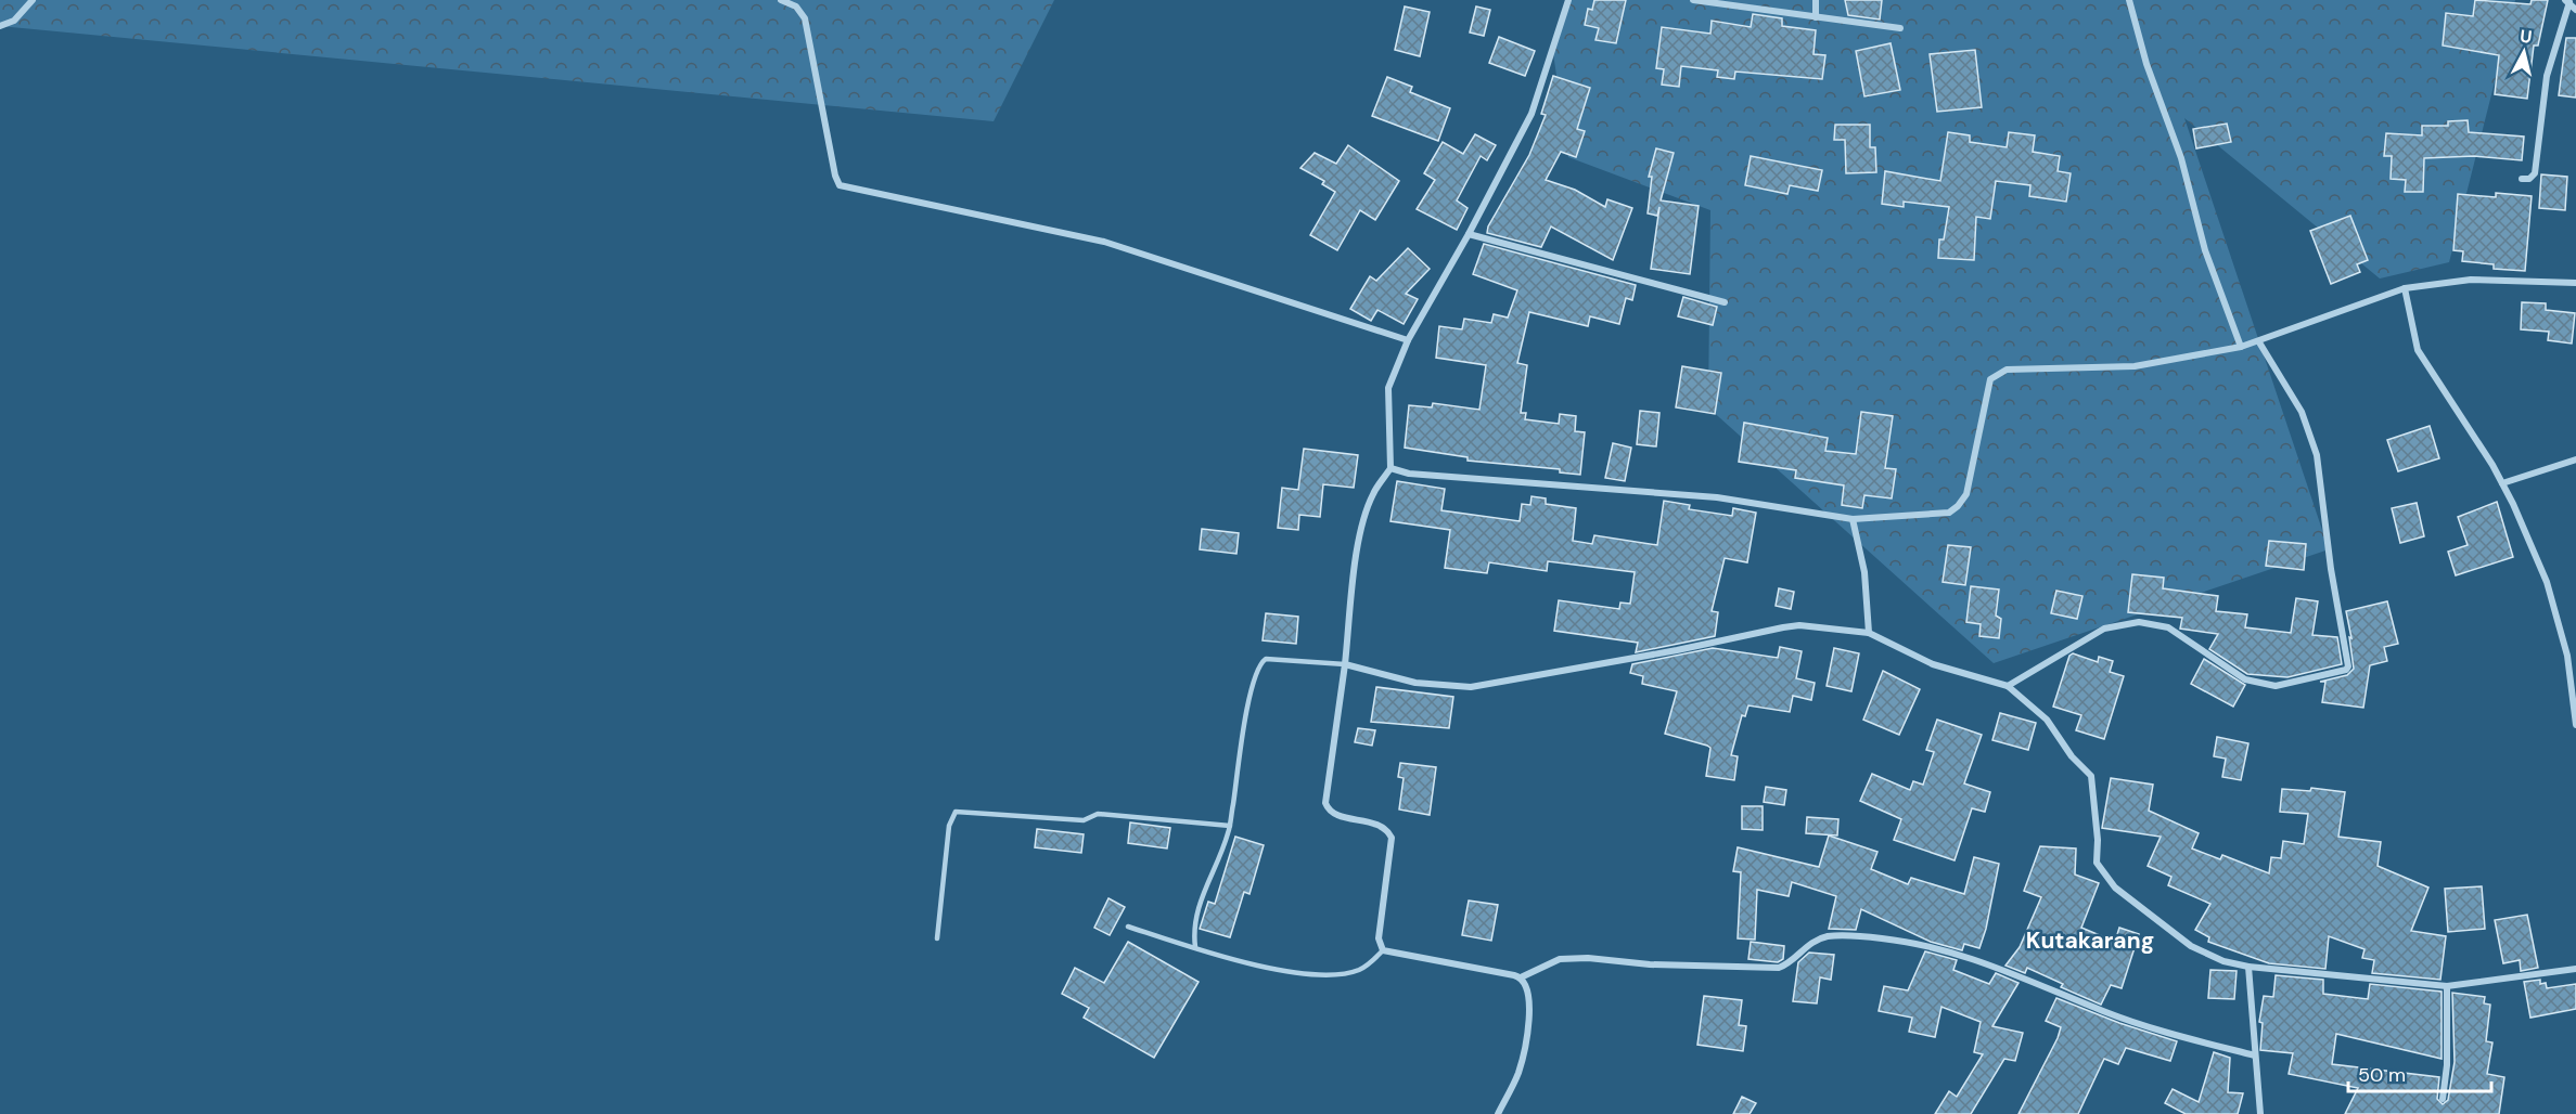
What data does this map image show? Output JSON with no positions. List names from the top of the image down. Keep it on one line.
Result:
{"districts":["Kutakarang"],"scale_bar":"50 m","north":"top"}
